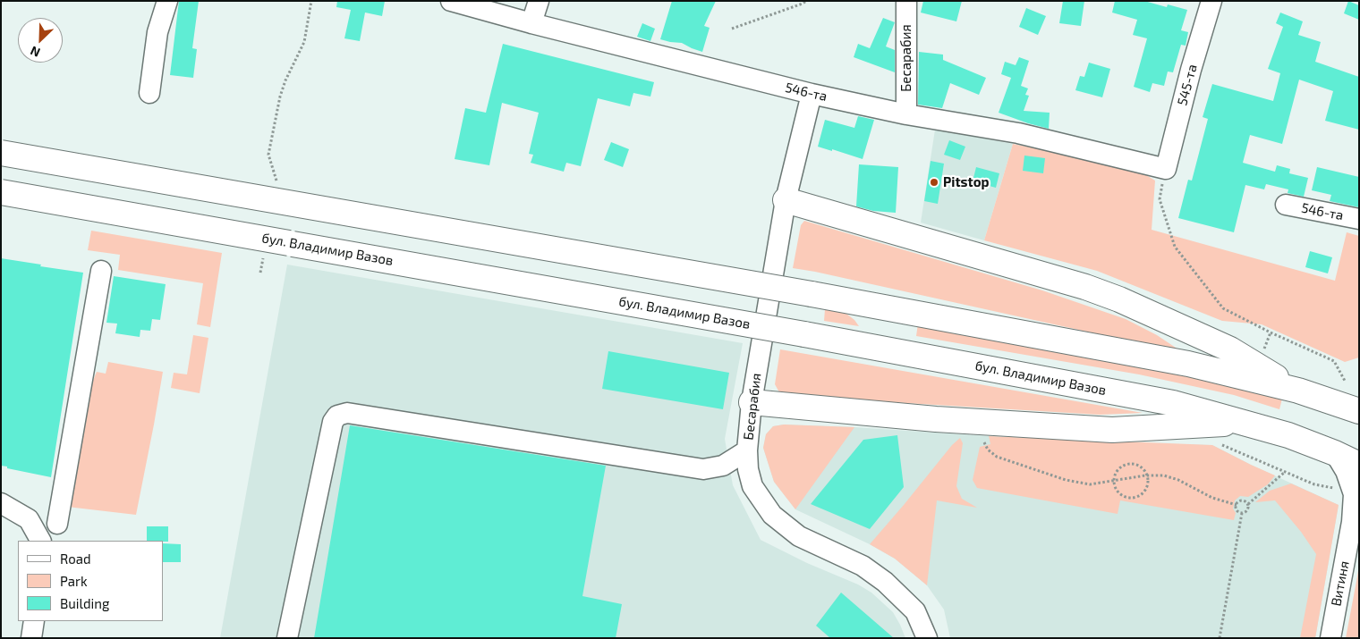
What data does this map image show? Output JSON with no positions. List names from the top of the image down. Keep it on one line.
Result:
{"streets":{"main road":["бул. Владимир Вазов"],"street":["Бесарабия","545-та","546-та","Витиня"]},"crossings":[["Бесарабия","546-та"],["545-та","546-та"],["бул. Владимир Вазов","Витиня"]],"places":["Pitstop"],"legend":["Road","Park","Building"],"north":"bottom left"}
